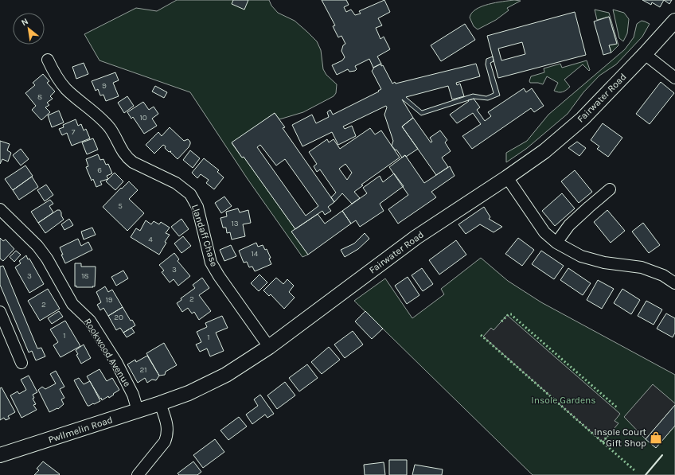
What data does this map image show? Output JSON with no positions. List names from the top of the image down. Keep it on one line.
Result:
{"streets":{"street":["Fairwater Road","Llandaff Chase","Rookwood Avenue","Pwllmelin Road"]},"crossings":[["Fairwater Road","Llandaff Chase"],["Fairwater Road","Pwllmelin Road"],["Rookwood Avenue","Pwllmelin Road"]],"parks":["Insole Gardens"],"places":{"shop":["Insole Court Gift Shop"]},"house_numbers":["9","8","10","7","6","5","13","4","14","3","3","18","2","19","2","20","1","1","21"],"north":"top left"}
